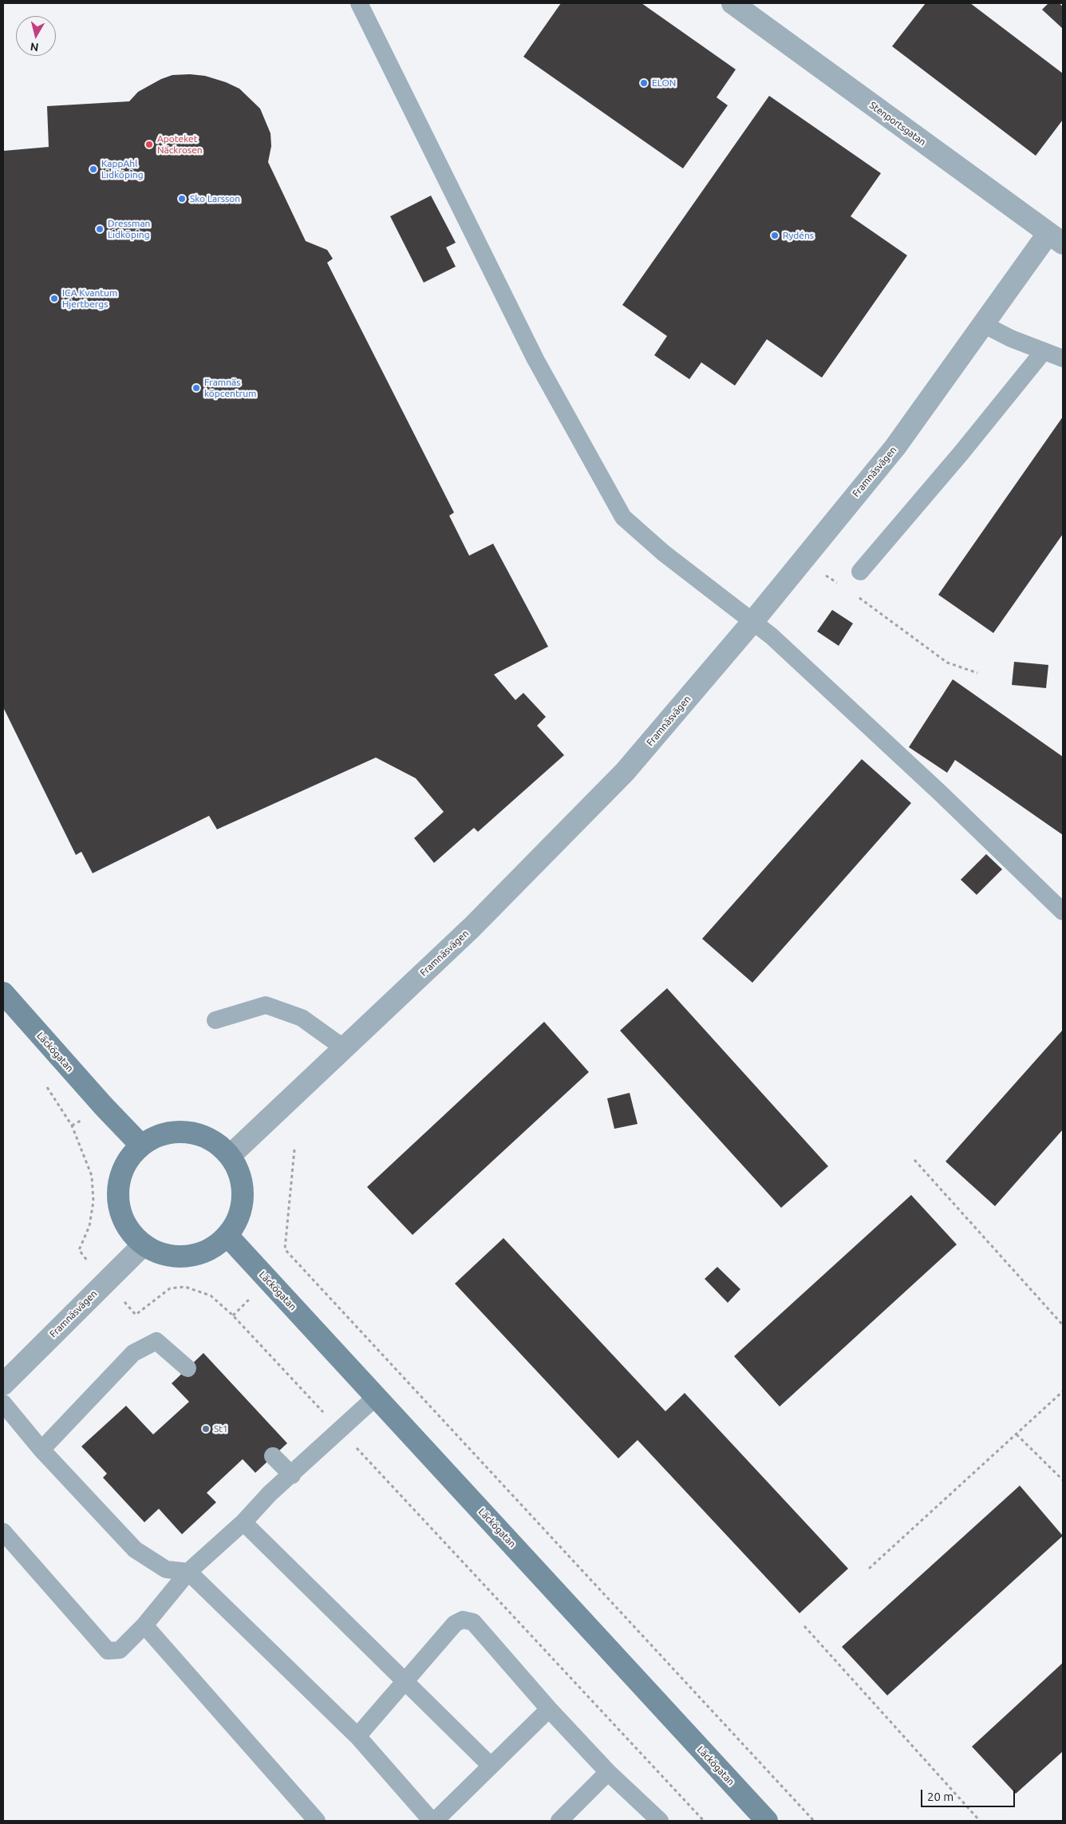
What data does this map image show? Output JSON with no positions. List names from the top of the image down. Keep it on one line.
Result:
{"streets":{"main road":["Läckögatan"],"street":["Stenportsgatan","Framnäsvägen"]},"crossings":[["Stenportsgatan","Framnäsvägen"],["Framnäsvägen","Läckögatan"]],"places":["ELON","Apoteket Näckrosen","KappAhl Lidköping","Sko Larsson","Dressman Lidköping","Rydéns","ICA Kvantum Hjertbergs","Framnäs köpcentrum","St1"],"scale_bar":"20 m","north":"bottom"}
